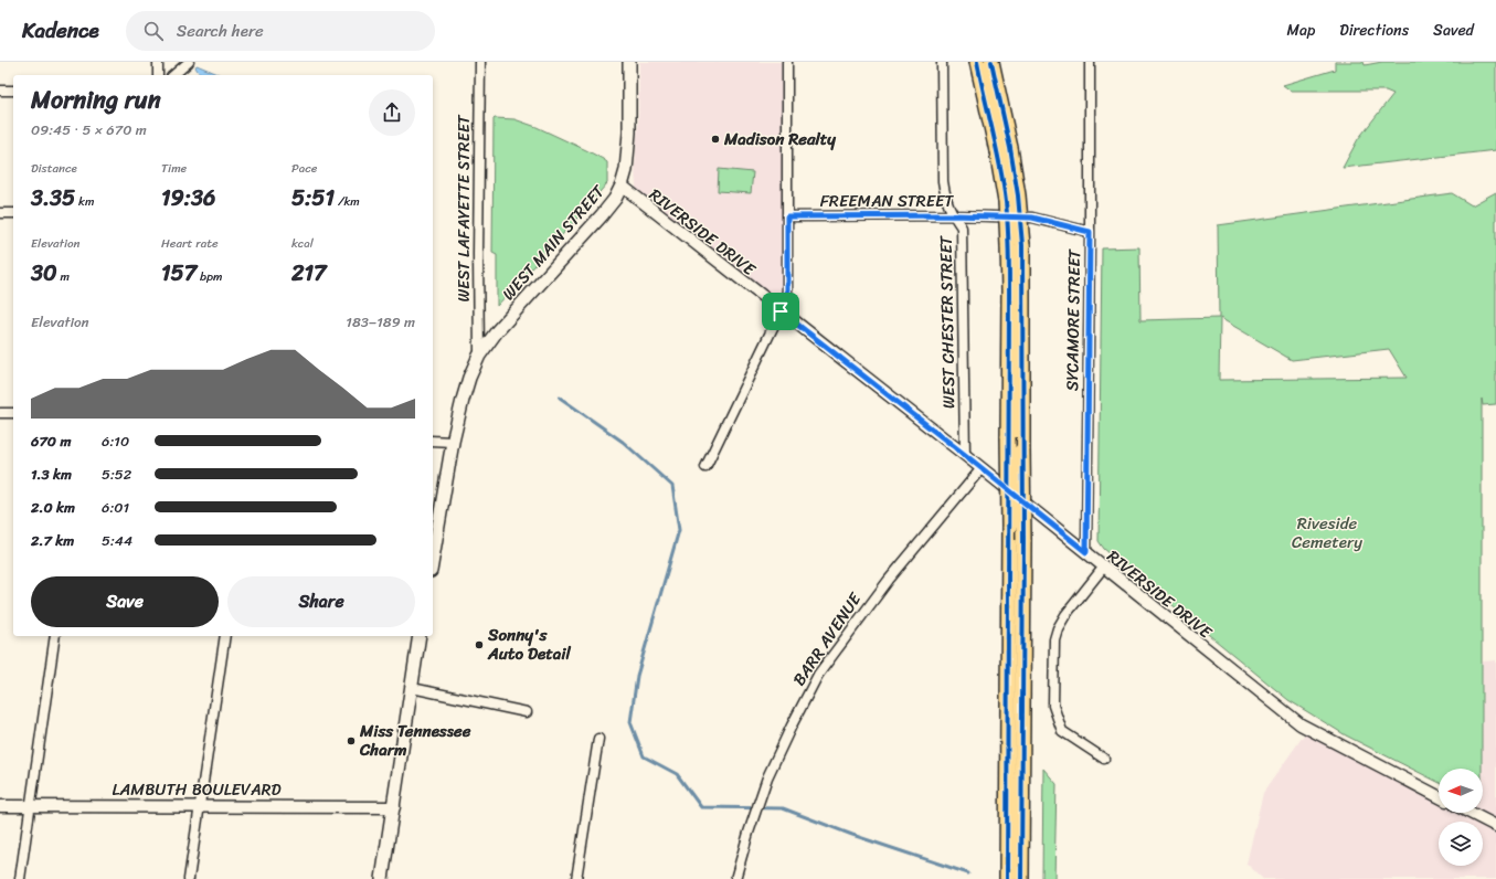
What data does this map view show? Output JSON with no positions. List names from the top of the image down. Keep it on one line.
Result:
{"streets":{"main road":["WEST MAIN STREET"],"street":["FREEMAN STREET","WEST LAFAYETTE STREET","RIVERSIDE DRIVE","SYCAMORE STREET","WEST CHESTER STREET","BARR AVENUE","LAMBUTH BOULEVARD"]},"crossings":[["FREEMAN STREET","SYCAMORE STREET"],["FREEMAN STREET","WEST CHESTER STREET"],["WEST LAFAYETTE STREET","WEST MAIN STREET"],["RIVERSIDE DRIVE","WEST MAIN STREET"],["RIVERSIDE DRIVE","SYCAMORE STREET"],["RIVERSIDE DRIVE","WEST CHESTER STREET"],["RIVERSIDE DRIVE","BARR AVENUE"]],"parks":["Riveside Cemetery"],"places":["Madison Realty","Sonny's Auto Detail","Miss Tennessee Charm"],"north":"left","page":{"header":"Kadence","search":"Search here","nav":["Map","Directions","Saved"],"heading":["Morning run","09:45 · 5 × 670 m"],"stats":[["Distance","3.35 km"],["Time","19:36"],["Pace","5:51 /km"],["Elevation","30 m"],["Heart rate","157 bpm"],["kcal","217"]],"chart":["Elevation","183–189 m"],"list":[{"name":"670 m","note":"6:10"},{"name":"1.3 km","note":"5:52"},{"name":"2.0 km","note":"6:01"},{"name":"2.7 km","note":"5:44"}],"buttons":["Save","Share"]}}
